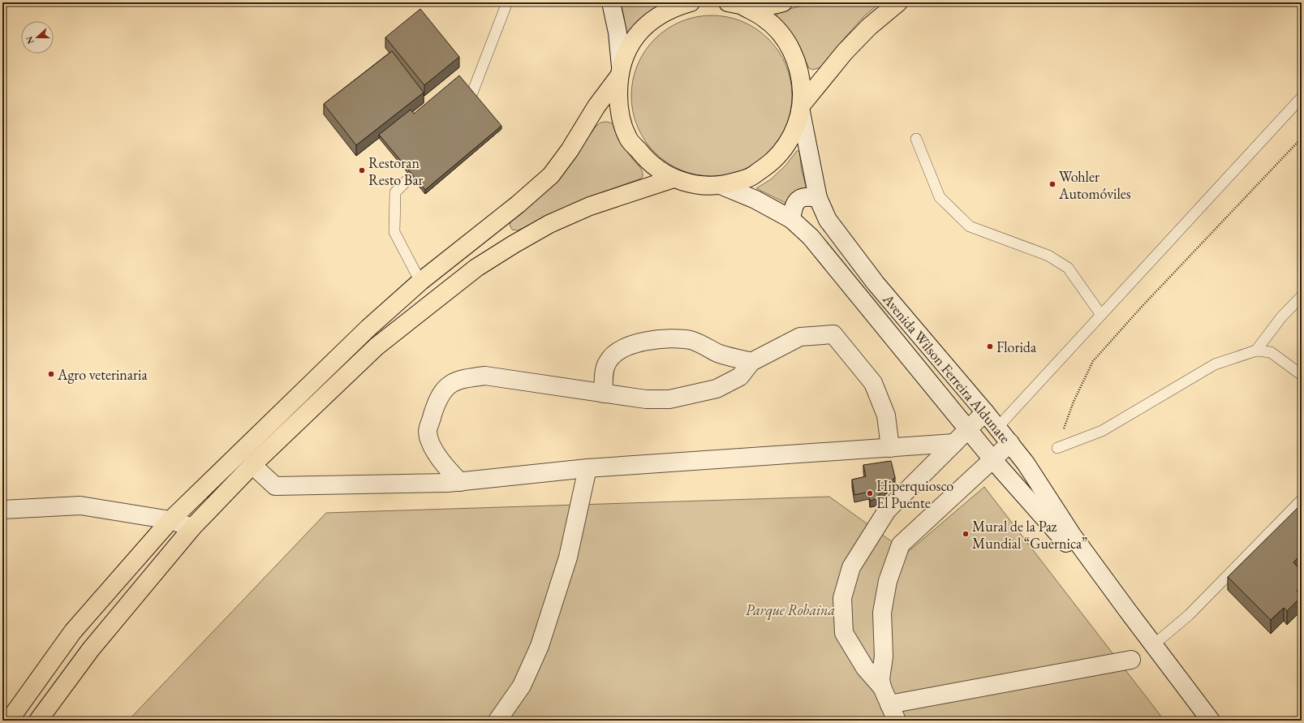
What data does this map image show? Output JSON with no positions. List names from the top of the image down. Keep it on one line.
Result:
{"streets":{"street":["Avenida Wilson Ferreira Aldunate"]},"parks":["Parque Robaina"],"places":["Restoran Resto Bar","Wohler Automóviles","Florida","Agro veterinaria","Hiperquiosco El Puente","Mural de la Paz Mundial “Guernica”"],"north":"left"}
